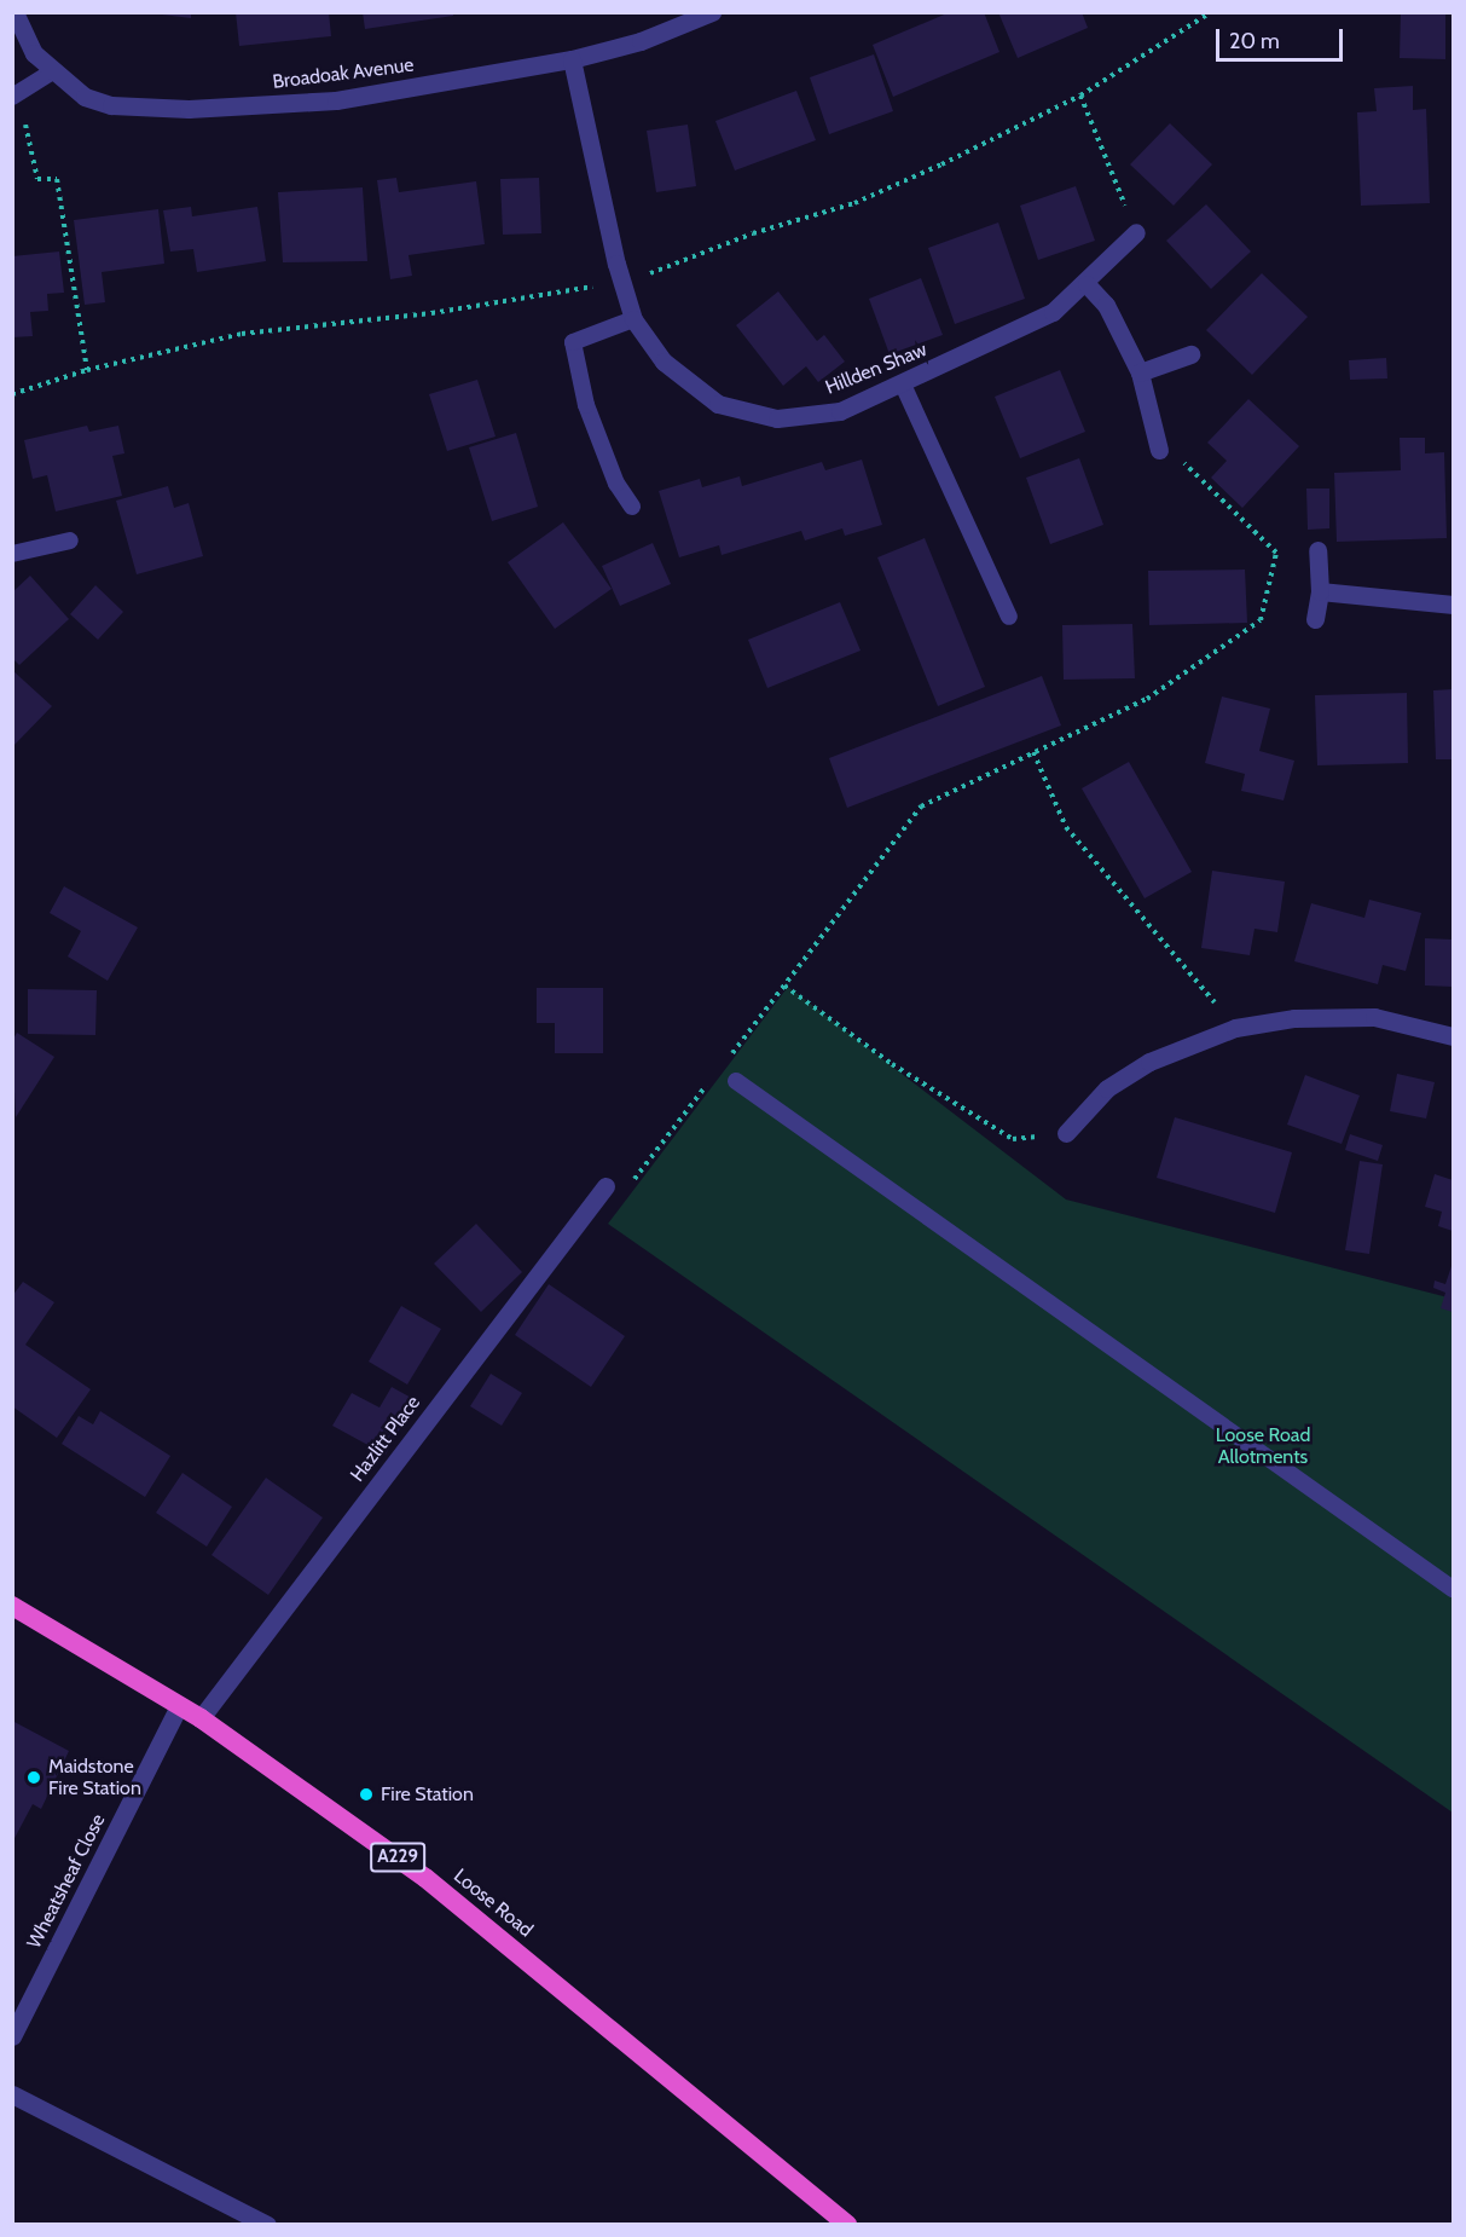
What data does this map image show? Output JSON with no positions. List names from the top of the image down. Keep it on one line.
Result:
{"streets":{"highway":["A229","Loose Road"],"street":["Broadoak Avenue","Hillden Shaw","Hazlitt Place","Wheatsheaf Close"]},"crossings":[["Broadoak Avenue","Hillden Shaw"],["Hazlitt Place","Loose Road"],["Wheatsheaf Close","Loose Road"]],"parks":["Loose Road Allotments"],"places":["Maidstone Fire Station","Fire Station"],"scale_bar":"20 m"}
